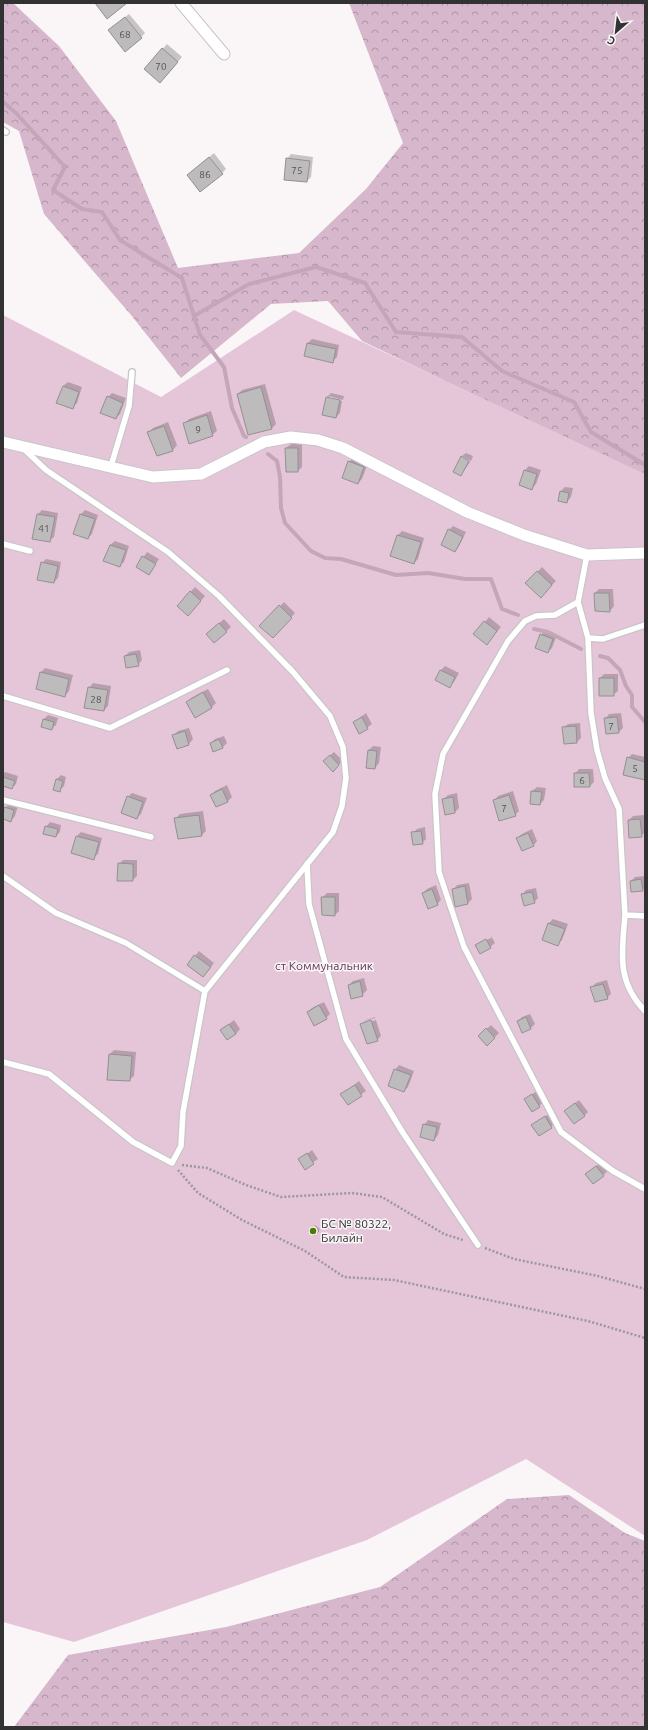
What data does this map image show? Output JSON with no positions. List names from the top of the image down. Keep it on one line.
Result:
{"parks":["ст Коммунальник"],"places":["БС № 80322, Билайн"],"house_numbers":["68","70","75","86","9","41","28","7","5","6","7"],"north":"bottom left"}
